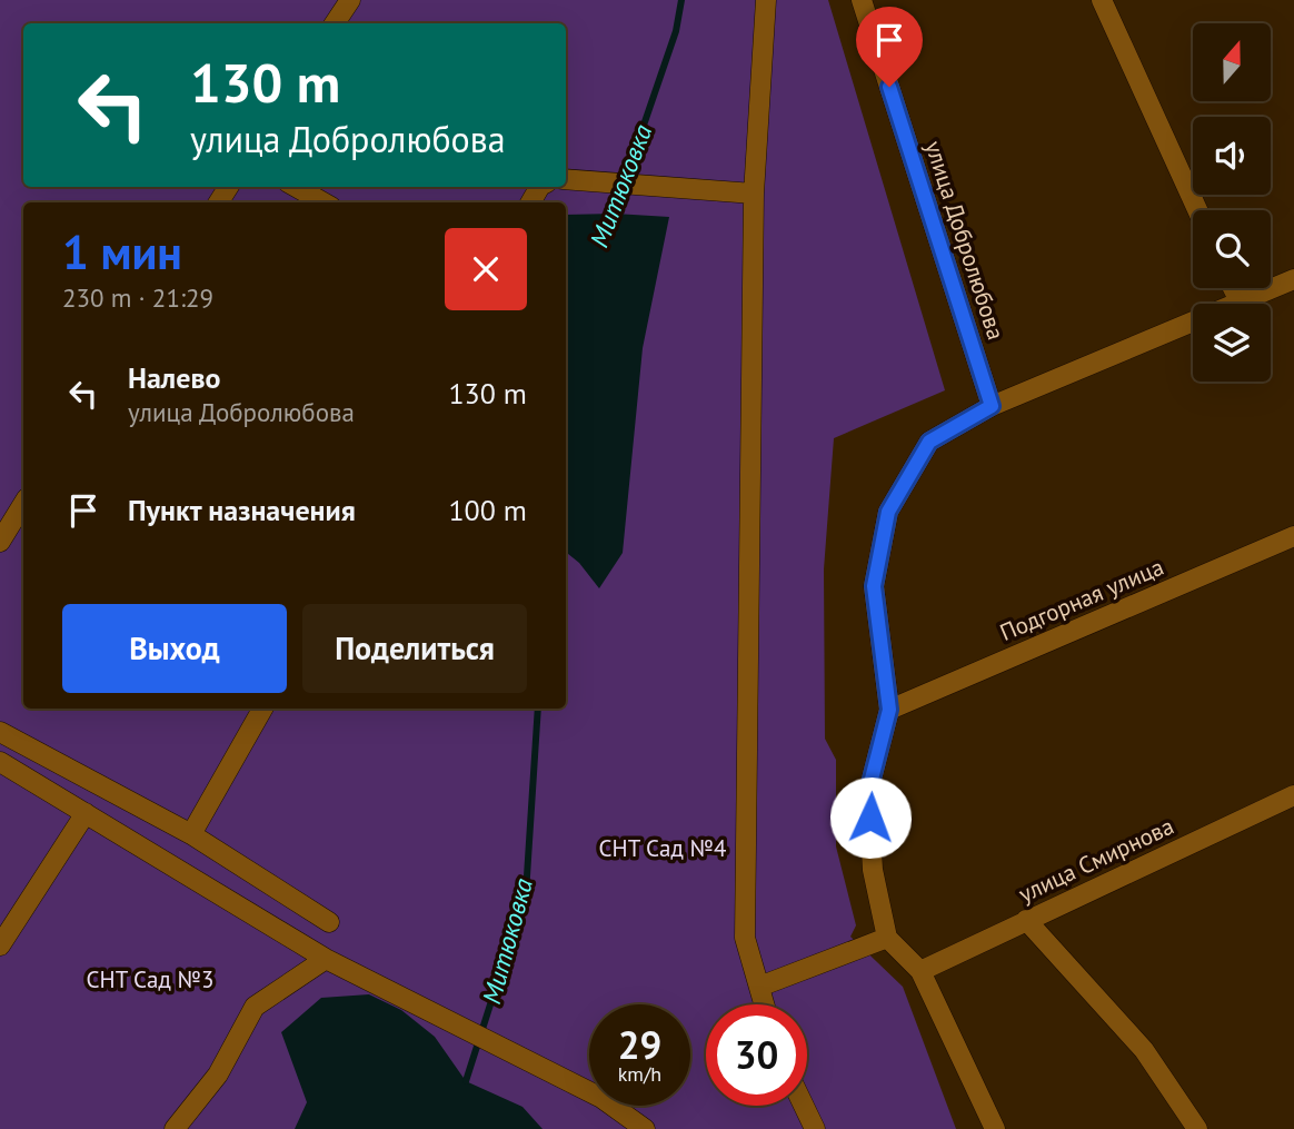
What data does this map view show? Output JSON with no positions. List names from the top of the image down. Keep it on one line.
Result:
{"streets":{"street":["улица Добролюбова","Подгорная улица","улица Смирнова"]},"water":["Митюковка"],"parks":["СНТ Сад №4","СНТ Сад №3"],"north":"top","page":{"turn":["130 m","улица Добролюбова"],"heading":["1 мин","230 m · 21:29"],"list":[{"name":"Налево","note":"улица Добролюбова","value":"130 m"},{"name":"Пункт назначения","value":"100 m"}],"buttons":["Выход","Поделиться"],"speed":"29 km/h","limit":"30"}}
